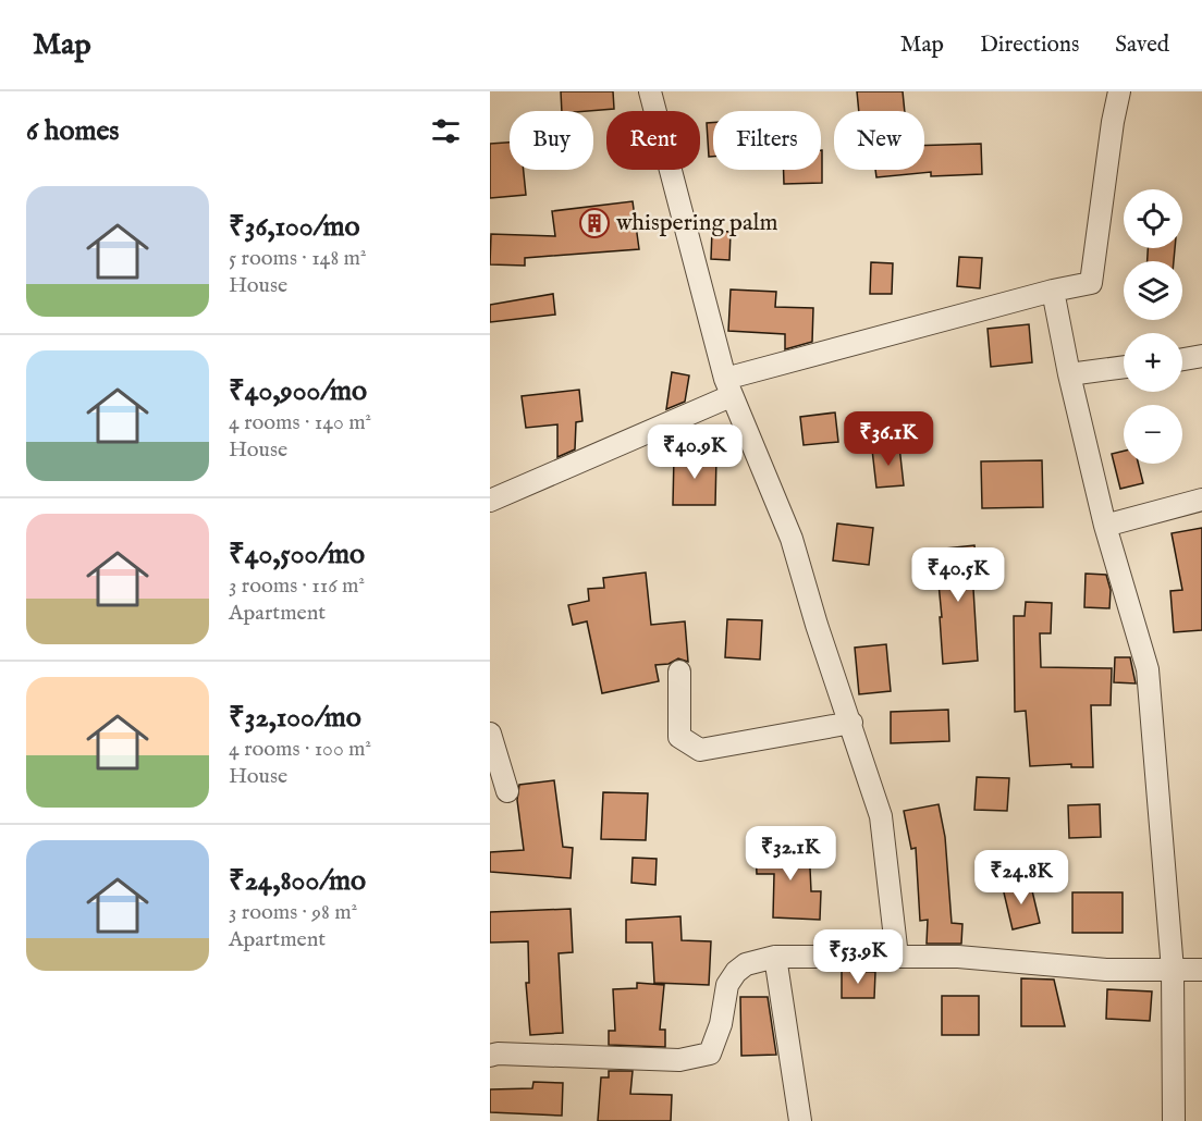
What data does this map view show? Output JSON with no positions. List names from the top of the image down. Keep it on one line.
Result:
{"places":{"building":["whispering palm"]},"page":{"header":"Map","nav":["Map","Directions","Saved"],"heading":"6 homes","chip":["Buy","Rent","Filters","New"],"list":[{"name":"₹36,100/mo","note":"5 rooms · 148 m² · House"},{"name":"₹40,900/mo","note":"4 rooms · 140 m² · House"},{"name":"₹40,500/mo","note":"3 rooms · 116 m² · Apartment"},{"name":"₹32,100/mo","note":"4 rooms · 100 m² · House"},{"name":"₹24,800/mo","note":"3 rooms · 98 m² · Apartment"}],"map_buttons":["+","−"],"price":["₹36.1K","₹40.9K","₹40.5K","₹32.1K","₹24.8K","₹53.9K"]}}
